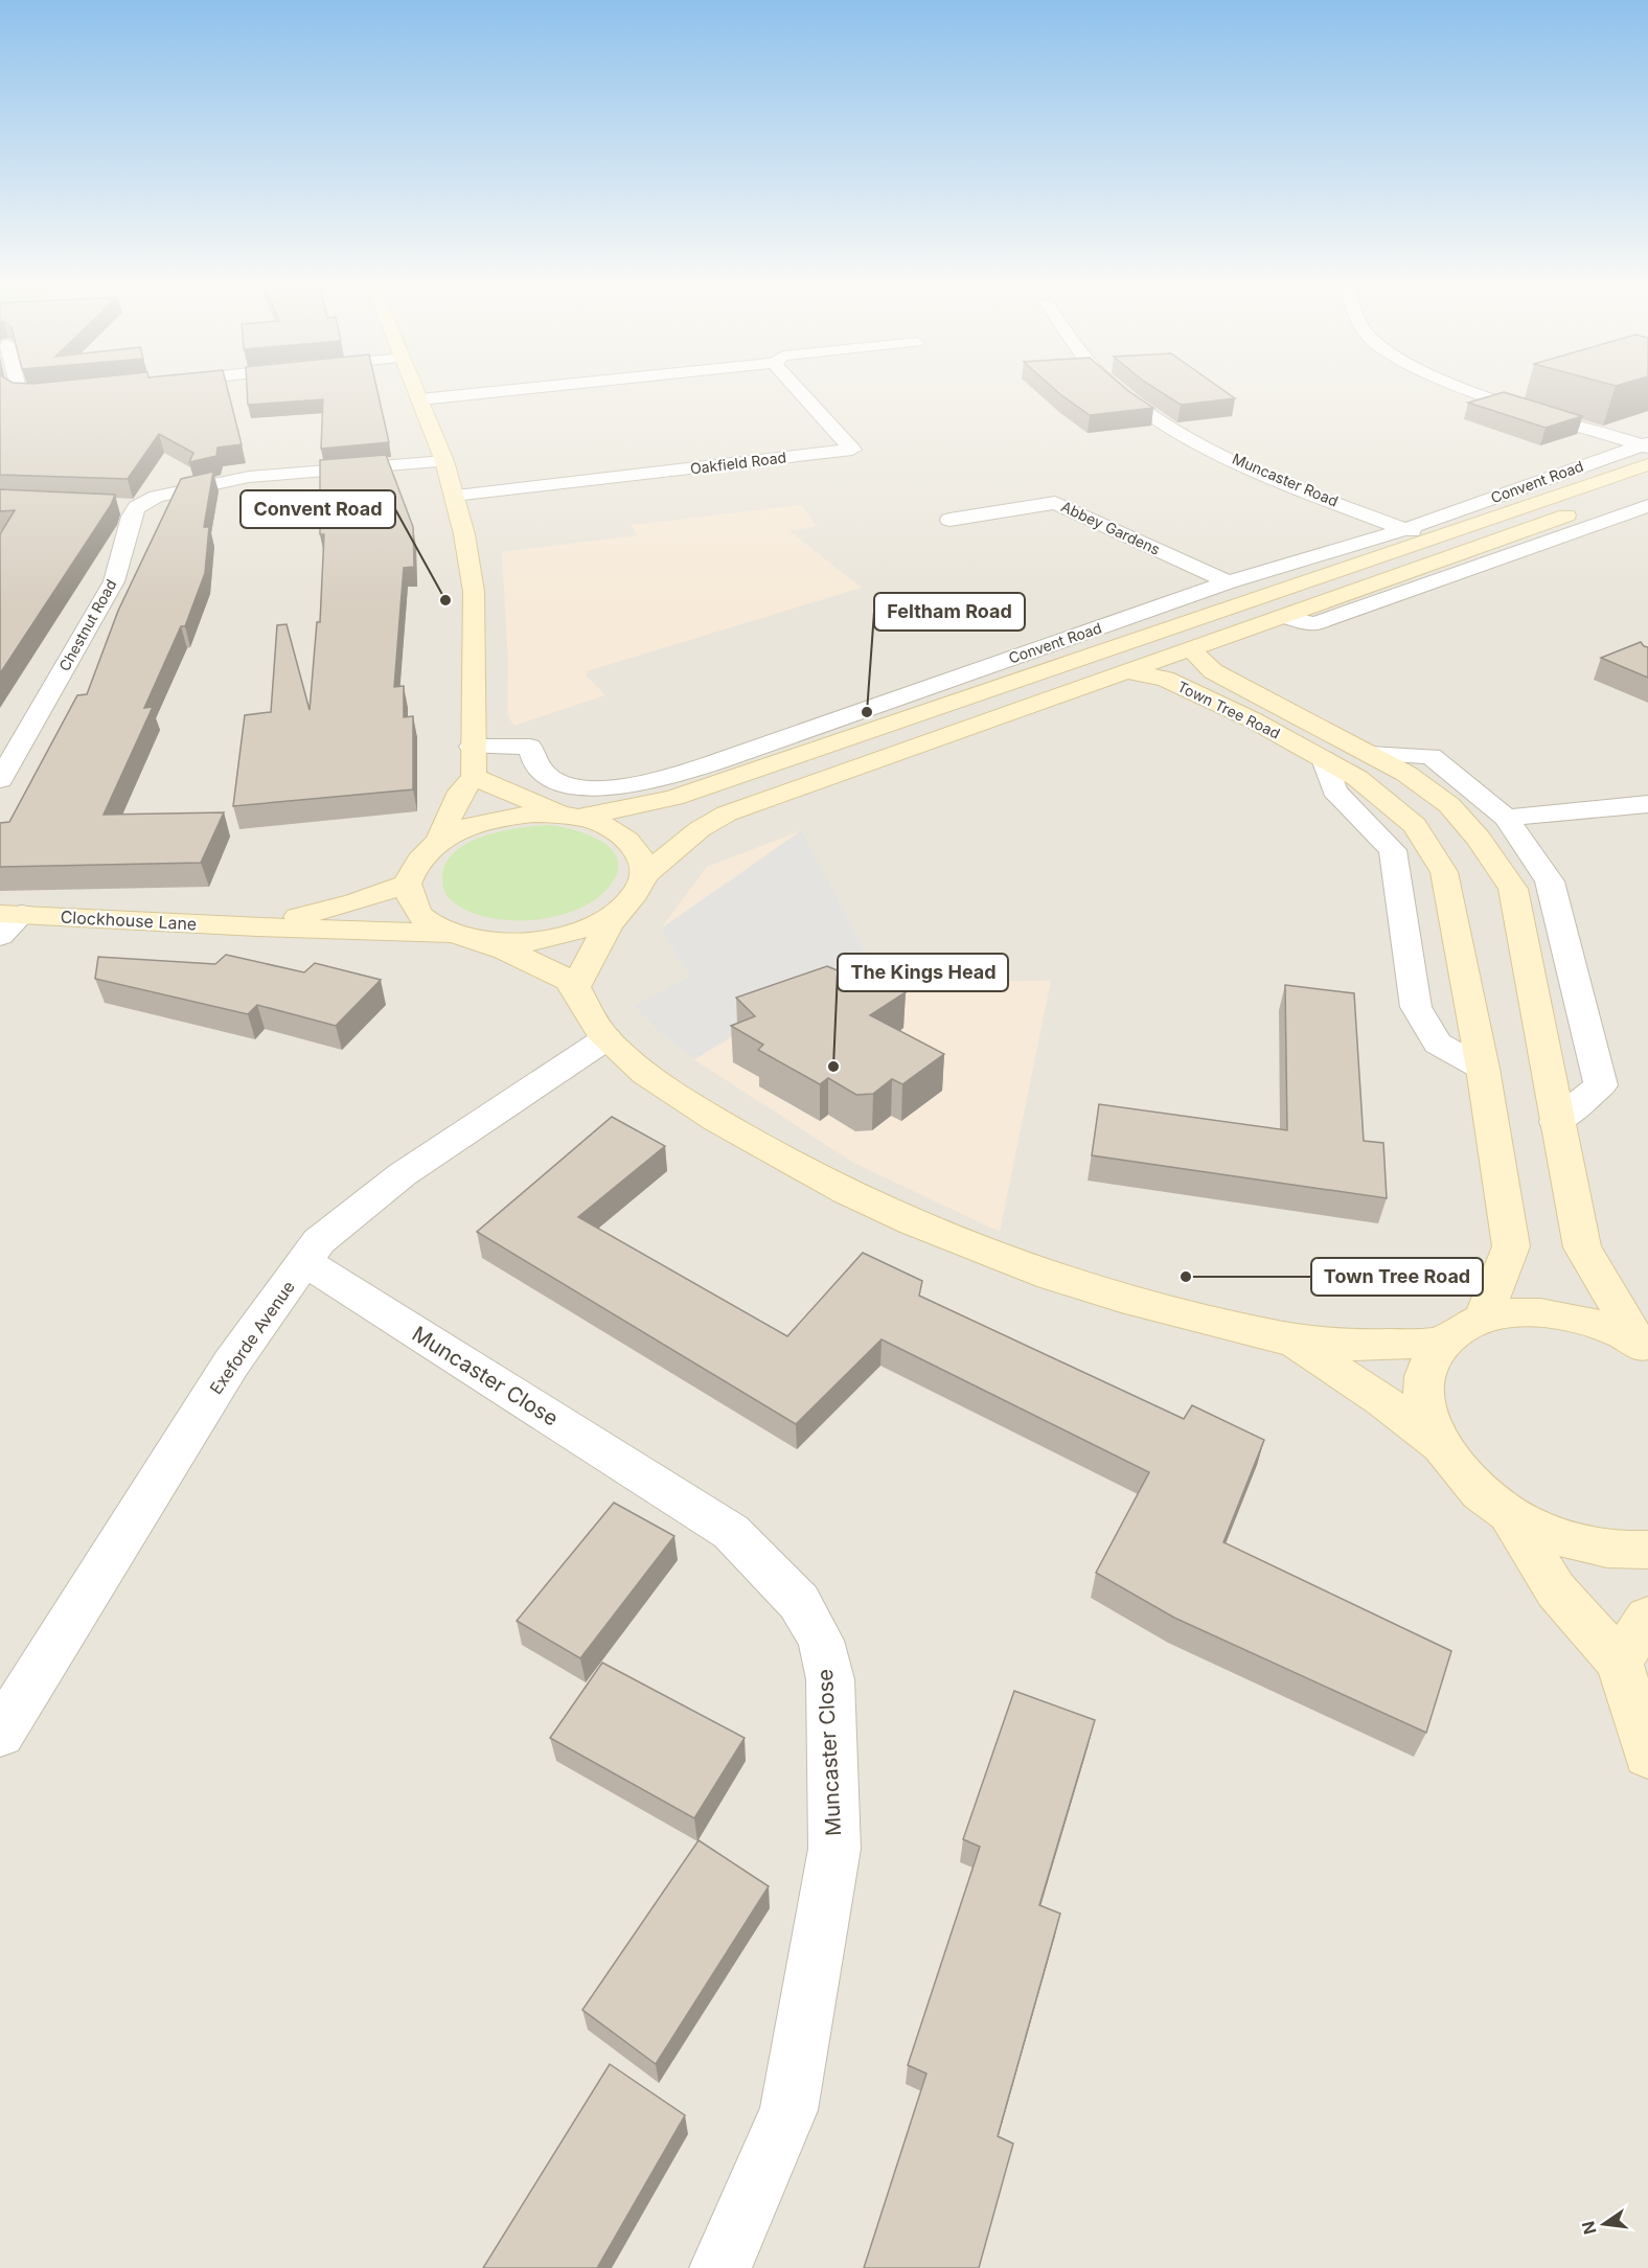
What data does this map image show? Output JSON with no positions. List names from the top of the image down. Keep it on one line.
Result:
{"streets":{"main road":["Convent Road","Town Tree Road","Clockhouse Lane"],"street":["Oakfield Road","Muncaster Road","Abbey Gardens","Chestnut Road","Exeforde Avenue","Muncaster Close"]},"crossings":[["Muncaster Road","Convent Road"],["Convent Road","Abbey Gardens"],["Exeforde Avenue","Muncaster Close"]],"places":["Convent Road","Feltham Road","The Kings Head","Town Tree Road"],"north":"left"}
